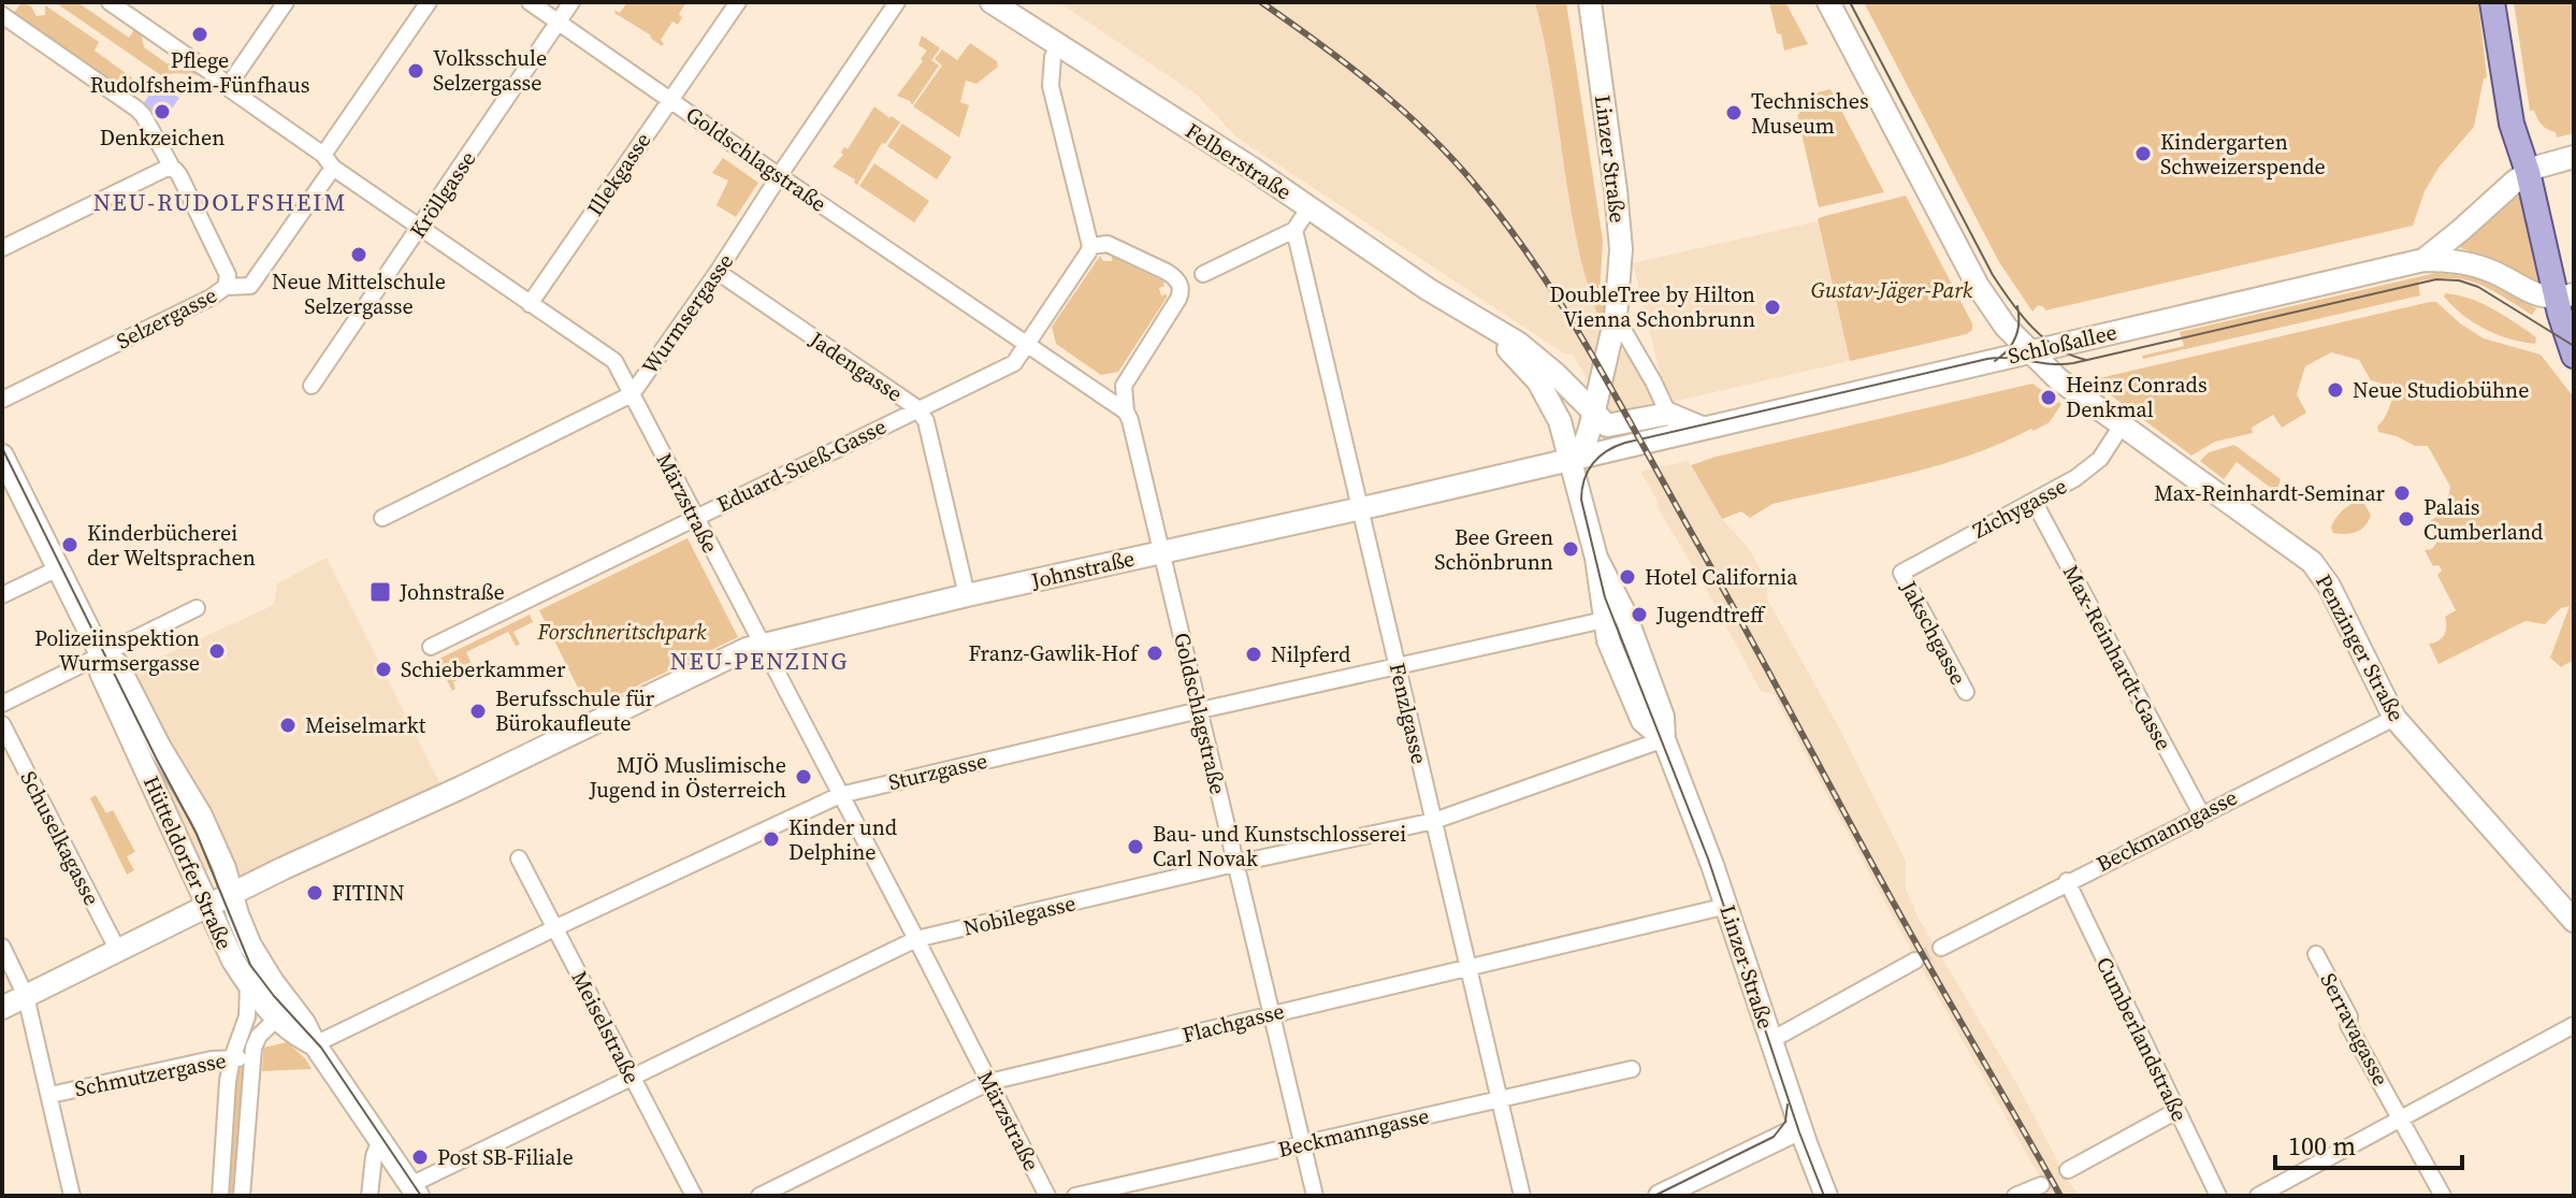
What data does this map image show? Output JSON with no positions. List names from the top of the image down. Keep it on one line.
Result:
{"streets":{"main road":["Linzer Straße","Felberstraße","Schloßallee","Johnstraße","Penzinger Straße","Hütteldorfer Straße"],"street":["Goldschlagstraße","Illekgasse","Kröllgasse","Wurmsergasse","Selzergasse","Jadengasse","Eduard-Sueß-Gasse","Märzstraße","Zichygasse","Jakschgasse","Max-Reinhardt-Gasse","Fenzlgasse","Sturzgasse","Beckmanngasse","Schuselkagasse","Nobilegasse","Flachgasse","Meiselstraße","Serravagasse","Cumberlandstraße","Schmutzergasse"]},"crossings":[["Goldschlagstraße","Illekgasse"],["Goldschlagstraße","Kröllgasse"],["Goldschlagstraße","Wurmsergasse"],["Goldschlagstraße","Eduard-Sueß-Gasse"],["Goldschlagstraße","Johnstraße"],["Goldschlagstraße","Sturzgasse"],["Goldschlagstraße","Beckmanngasse"],["Goldschlagstraße","Nobilegasse"],["Goldschlagstraße","Flachgasse"],["Linzer Straße","Felberstraße"],["Linzer Straße","Schloßallee"],["Linzer Straße","Johnstraße"],["Linzer Straße","Sturzgasse"],["Linzer Straße","Nobilegasse"],["Linzer Straße","Flachgasse"],["Felberstraße","Schloßallee"],["Felberstraße","Johnstraße"],["Illekgasse","Märzstraße"],["Kröllgasse","Märzstraße"],["Wurmsergasse","Jadengasse"],["Wurmsergasse","Märzstraße"],["Selzergasse","Märzstraße"],["Schloßallee","Johnstraße"],["Schloßallee","Penzinger Straße"],["Jadengasse","Eduard-Sueß-Gasse"],["Jadengasse","Johnstraße"],["Eduard-Sueß-Gasse","Märzstraße"],["Märzstraße","Johnstraße"],["Märzstraße","Sturzgasse"],["Märzstraße","Nobilegasse"],["Märzstraße","Flachgasse"],["Zichygasse","Jakschgasse"],["Zichygasse","Penzinger Straße"],["Zichygasse","Max-Reinhardt-Gasse"],["Johnstraße","Fenzlgasse"],["Johnstraße","Schuselkagasse"],["Johnstraße","Hütteldorfer Straße"],["Penzinger Straße","Beckmanngasse"],["Max-Reinhardt-Gasse","Beckmanngasse"],["Fenzlgasse","Sturzgasse"],["Fenzlgasse","Beckmanngasse"],["Fenzlgasse","Nobilegasse"],["Fenzlgasse","Flachgasse"],["Sturzgasse","Hütteldorfer Straße"],["Sturzgasse","Meiselstraße"],["Beckmanngasse","Cumberlandstraße"],["Hütteldorfer Straße","Nobilegasse"],["Nobilegasse","Meiselstraße"]],"districts":["NEU-RUDOLFSHEIM","NEU-PENZING"],"parks":["Gustav-Jäger-Park","Forschneritschpark"],"places":{"other":["Pflege Rudolfsheim-Fünfhaus","Volksschule Selzergasse","Denkzeichen","Technisches Museum","Kindergarten Schweizerspende","Neue Mittelschule Selzergasse","DoubleTree by Hilton Vienna Schonbrunn","Neue Studiobühne","Heinz Conrads Denkmal","Max-Reinhardt-Seminar","Palais Cumberland","Kinderbücherei der Weltsprachen","Bee Green Schönbrunn","Hotel California","Jugendtreff","Polizeiinspektion Wurmsergasse","Franz-Gawlik-Hof","Nilpferd","Schieberkammer","Berufsschule für Bürokaufleute","Meiselmarkt","MJÖ Muslimische Jugend in Österreich","Kinder und Delphine","Bau- und Kunstschlosserei Carl Novak","FITINN","Post SB-Filiale"],"transit":["Johnstraße"]},"scale_bar":"100 m"}
